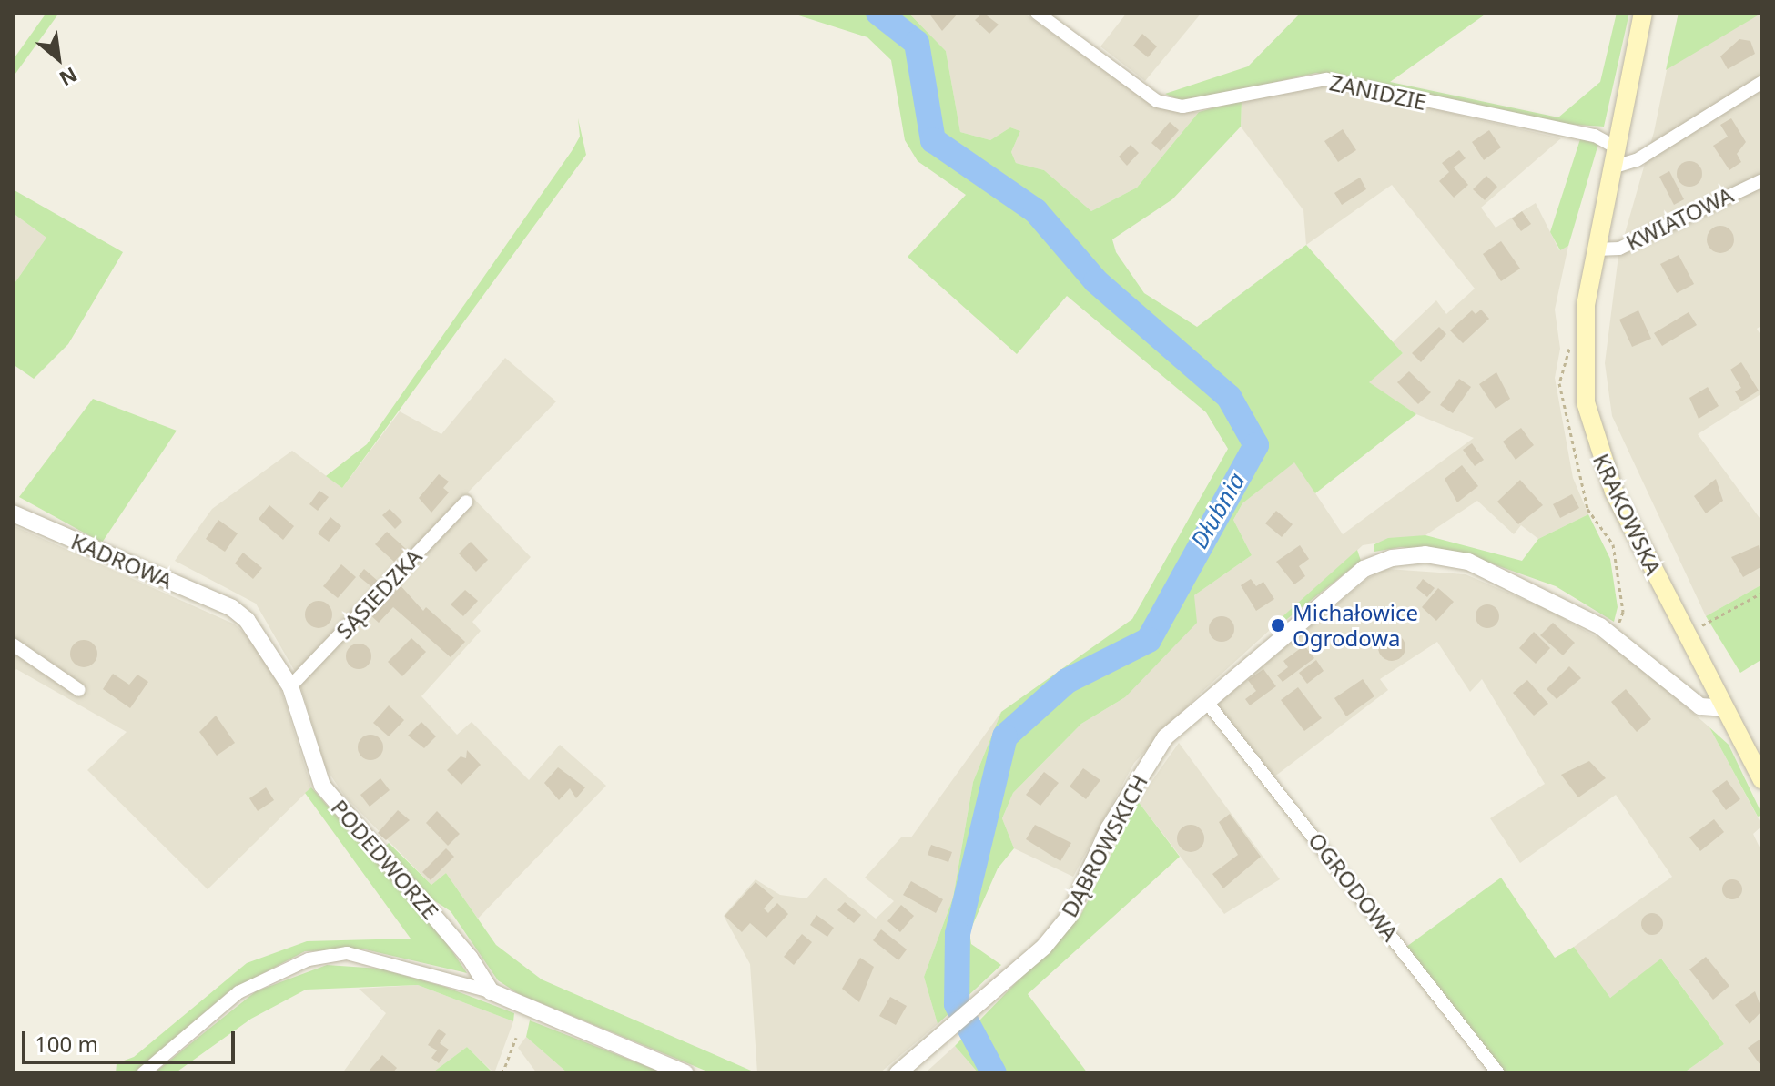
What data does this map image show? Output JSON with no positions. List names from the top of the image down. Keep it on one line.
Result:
{"streets":{"main road":["KRAKOWSKA"],"street":["ZANIDZIE","KWIATOWA","KADROWA","SĄSIEDZKA","DĄBROWSKICH","PODEDWORZE","OGRODOWA"]},"crossings":[["ZANIDZIE","KRAKOWSKA"],["KWIATOWA","KRAKOWSKA"],["KRAKOWSKA","DĄBROWSKICH"],["KADROWA","PODEDWORZE"],["SĄSIEDZKA","PODEDWORZE"],["DĄBROWSKICH","OGRODOWA"]],"water":["Dłubnia"],"places":["Michałowice Ogrodowa"],"scale_bar":"100 m","north":"bottom right"}
